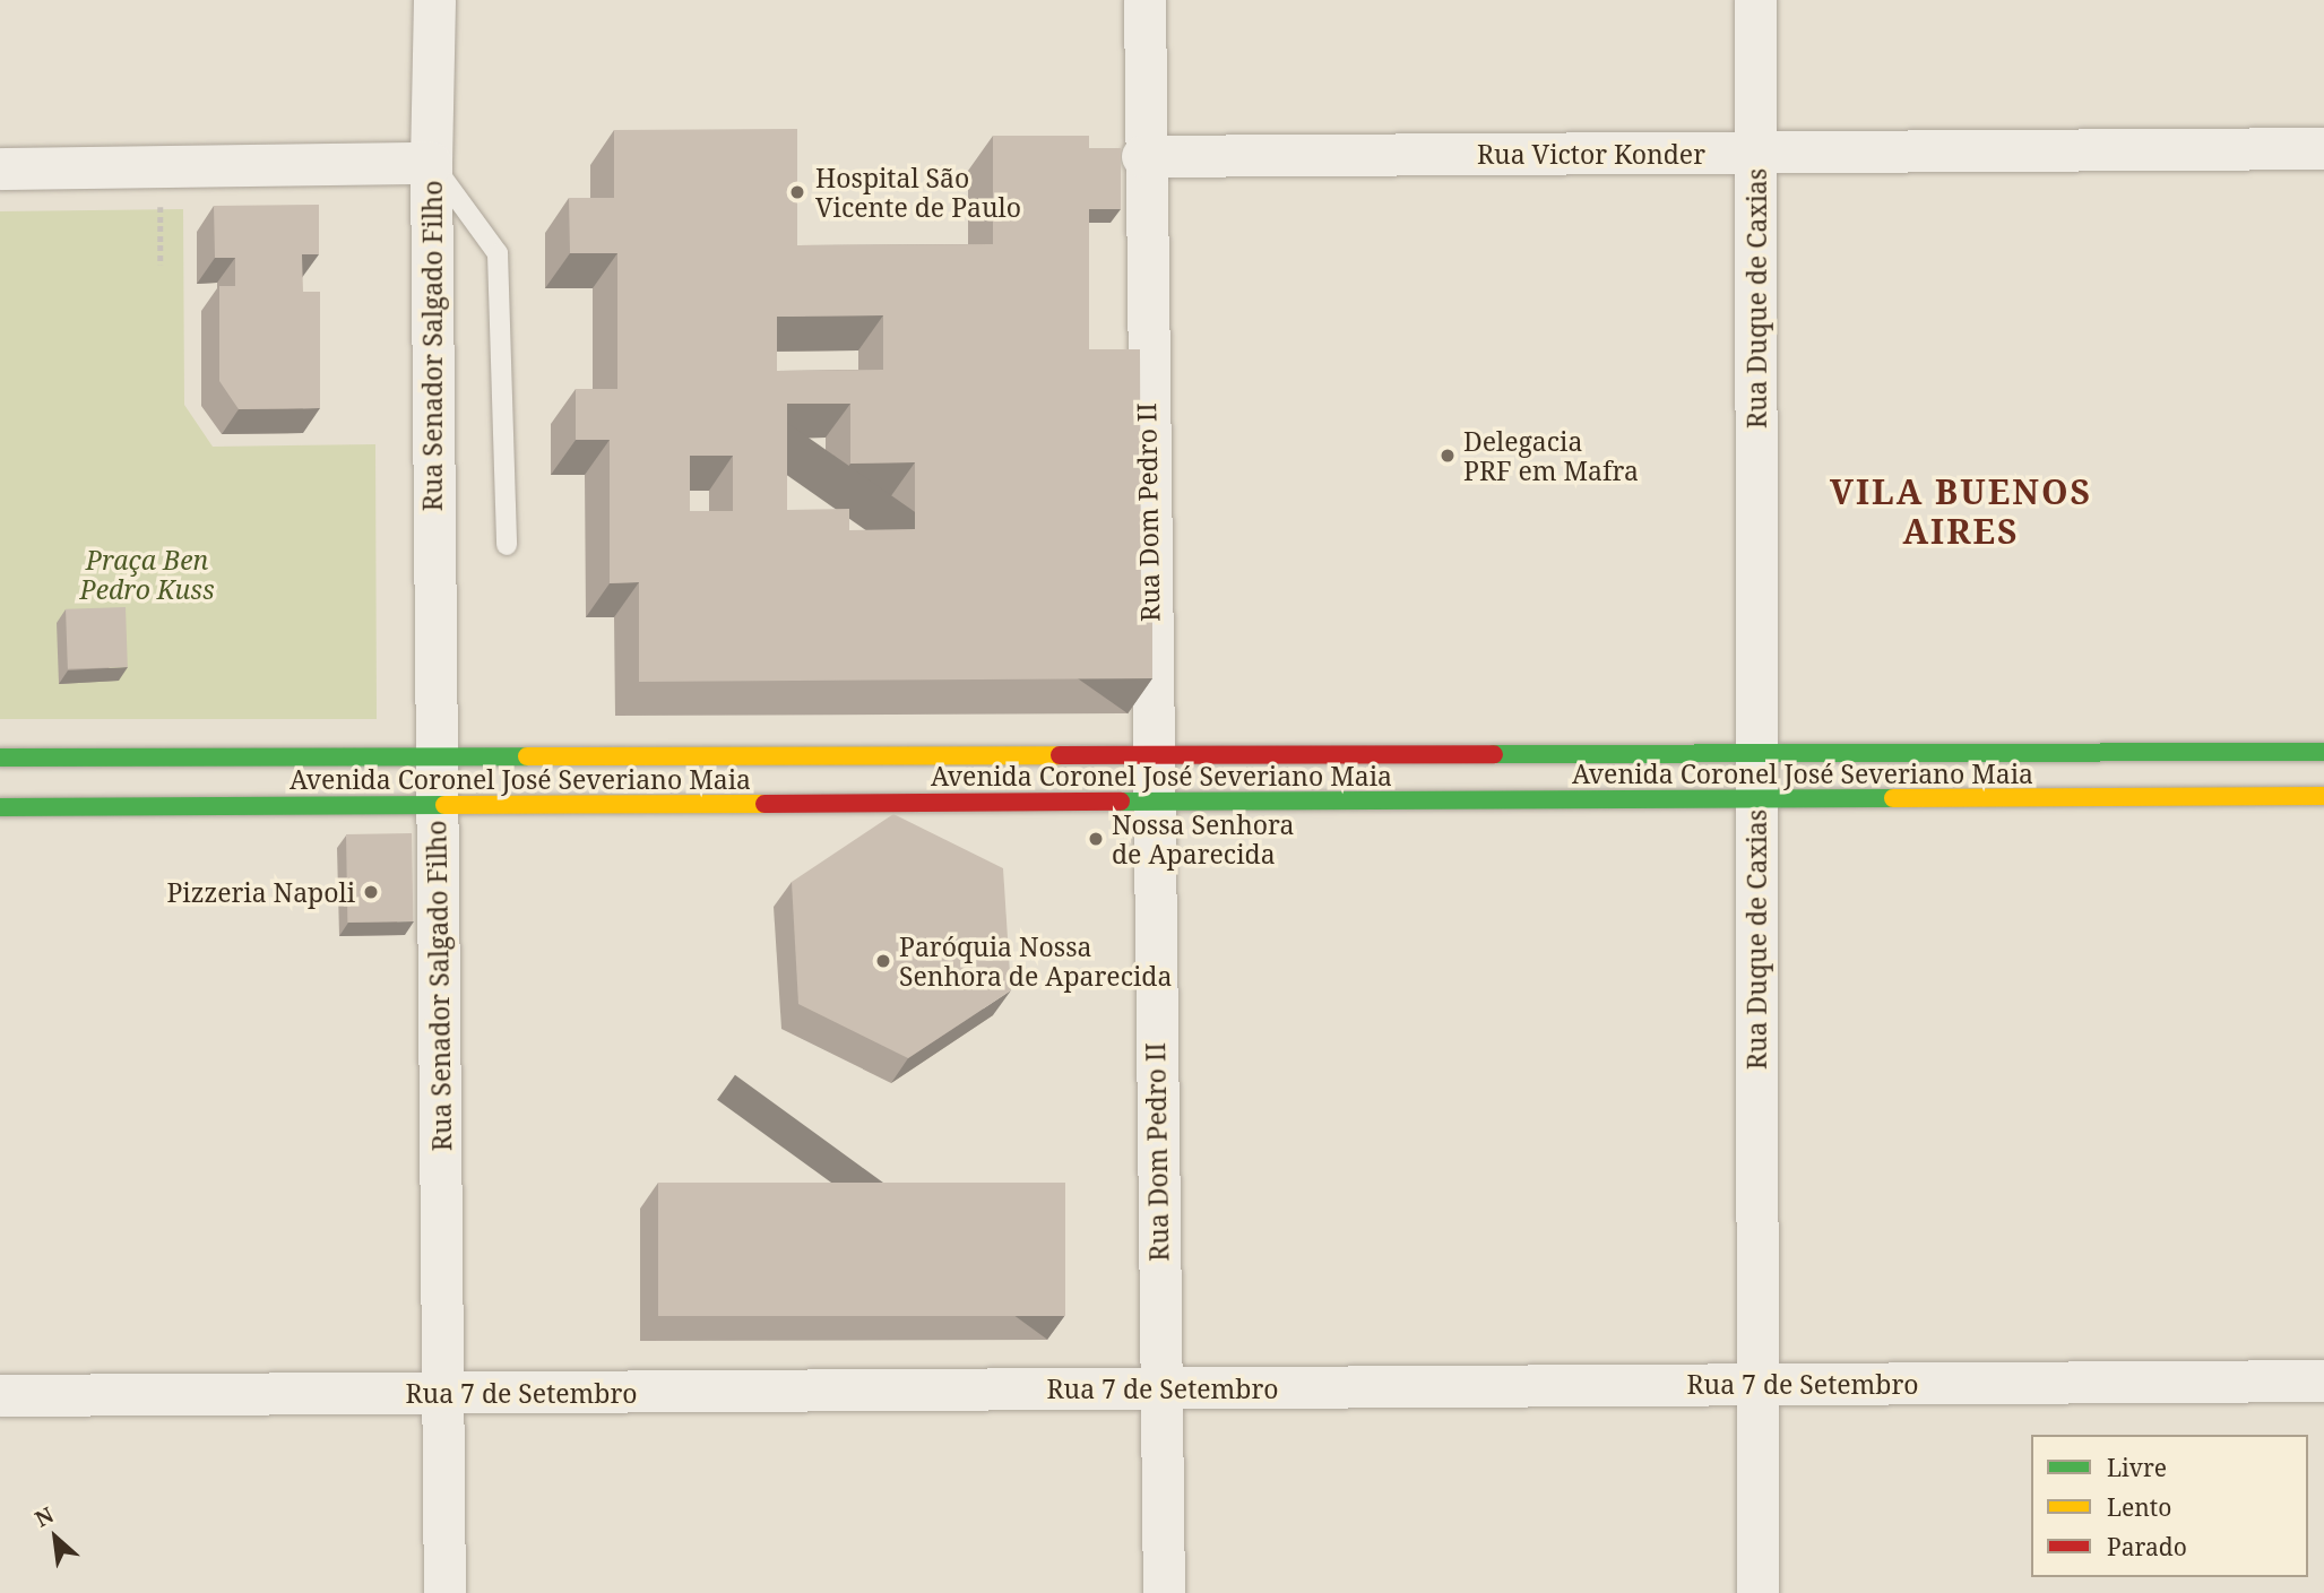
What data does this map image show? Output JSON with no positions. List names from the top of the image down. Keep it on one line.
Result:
{"streets":{"main road":["Avenida Coronel José Severiano Maia"],"street":["Rua Victor Konder","Rua Duque de Caxias","Rua Senador Salgado Filho","Rua Dom Pedro II","Rua 7 de Setembro"]},"crossings":[["Rua Victor Konder","Rua Duque de Caxias"],["Rua Victor Konder","Rua Dom Pedro II"],["Rua Duque de Caxias","Avenida Coronel José Severiano Maia"],["Rua Duque de Caxias","Rua 7 de Setembro"],["Rua Senador Salgado Filho","Avenida Coronel José Severiano Maia"],["Rua Senador Salgado Filho","Rua 7 de Setembro"],["Rua Dom Pedro II","Avenida Coronel José Severiano Maia"],["Rua Dom Pedro II","Rua 7 de Setembro"]],"districts":["VILA BUENOS AIRES"],"parks":["Praça Ben Pedro Kuss"],"places":["Hospital São Vicente de Paulo","Delegacia PRF em Mafra","Nossa Senhora de Aparecida","Pizzeria Napoli","Paróquia Nossa Senhora de Aparecida"],"legend":["Livre","Lento","Parado"],"north":"top left"}
